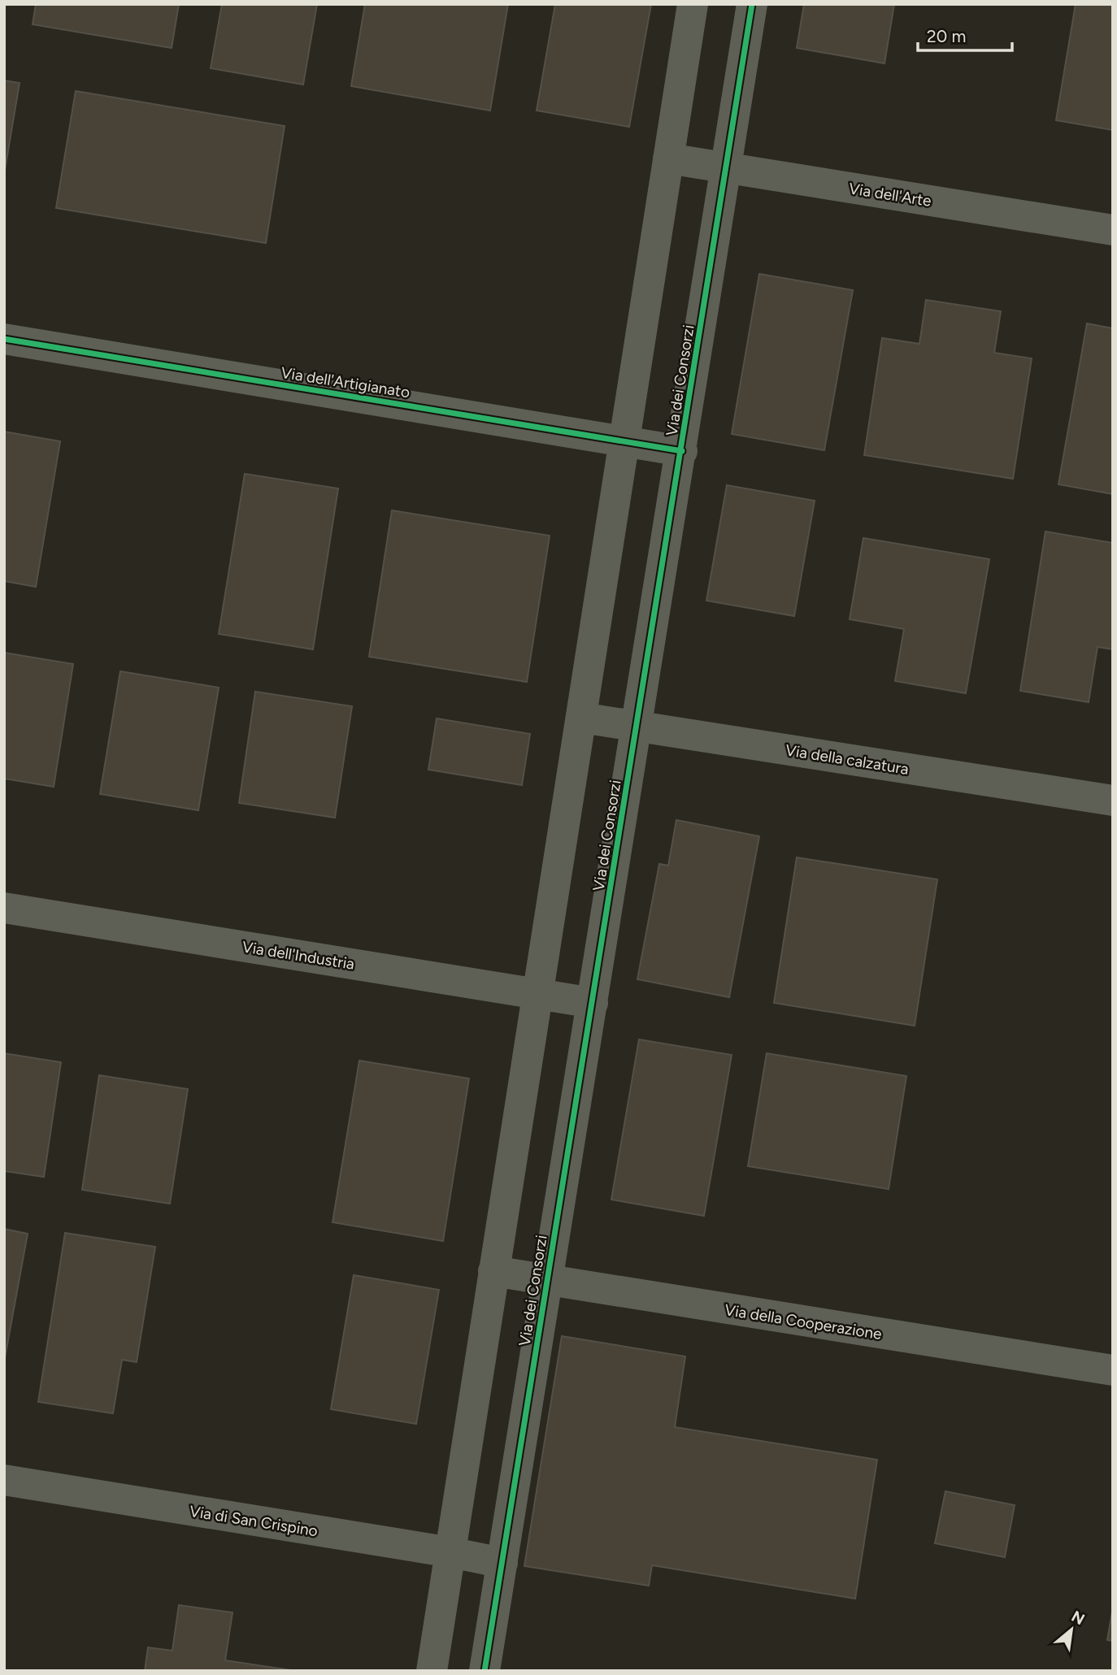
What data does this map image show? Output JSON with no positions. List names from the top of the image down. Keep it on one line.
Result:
{"streets":{"street":["Via dell'Arte","Via dei Consorzi","Via dell'Artigianato","Via della calzatura","Via dell'Industria","Via della Cooperazione","Via di San Crispino"]},"crossings":[["Via dell'Arte","Via dei Consorzi"],["Via dei Consorzi","Via dell'Artigianato"],["Via dei Consorzi","Via della calzatura"],["Via dei Consorzi","Via dell'Industria"],["Via dei Consorzi","Via della Cooperazione"],["Via dei Consorzi","Via di San Crispino"]],"scale_bar":"20 m","north":"top right"}
